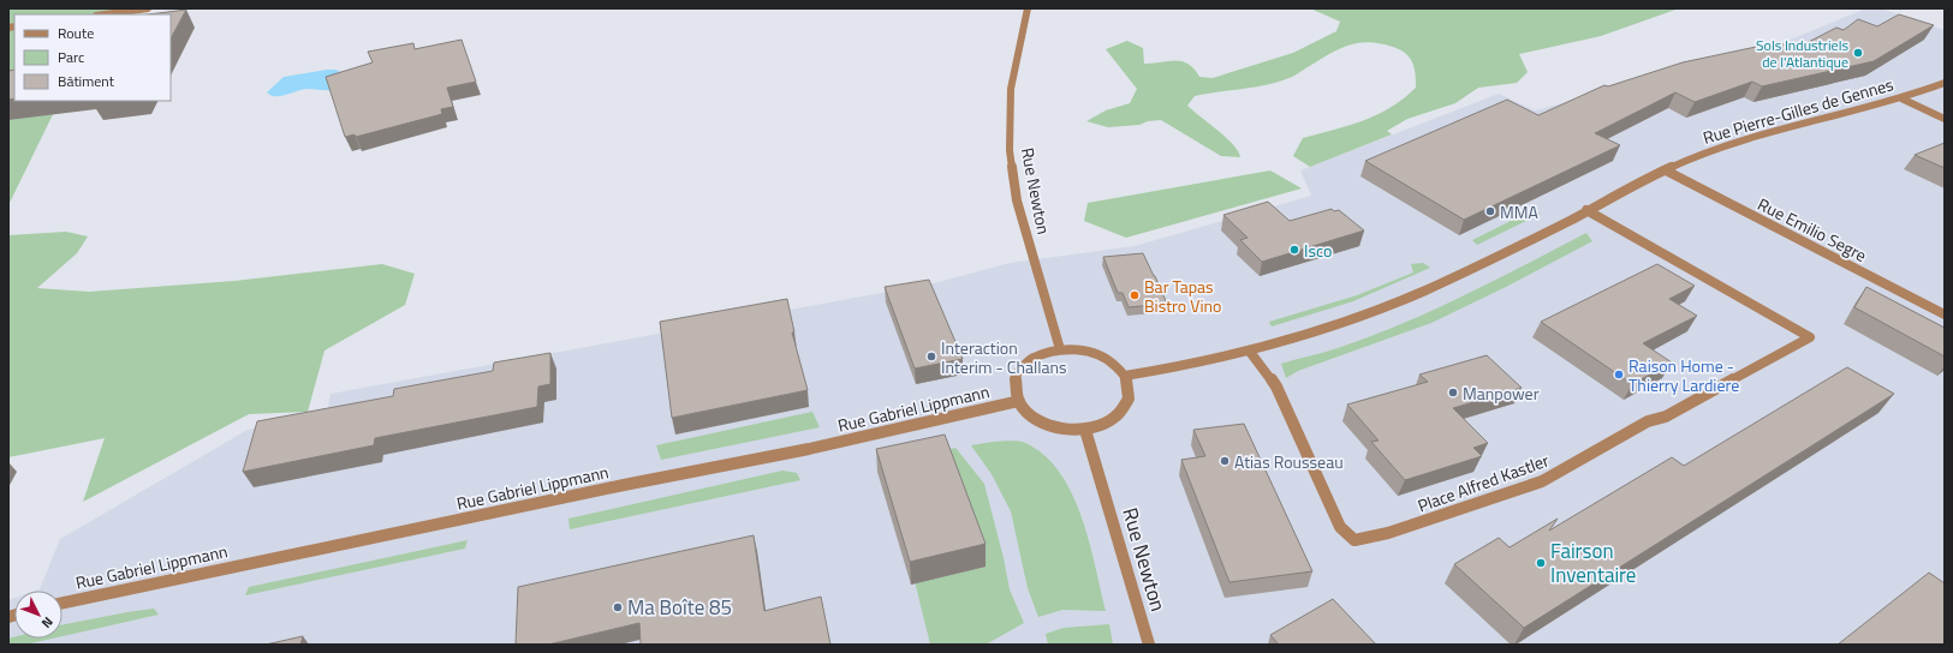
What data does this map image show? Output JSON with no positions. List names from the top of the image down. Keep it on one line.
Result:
{"streets":{"street":["Rue Pierre-Gilles de Gennes","Rue Newton","Rue Emilio Segre","Rue Gabriel Lippmann","Place Alfred Kastler"]},"crossings":[["Rue Pierre-Gilles de Gennes","Rue Newton"],["Rue Pierre-Gilles de Gennes","Rue Emilio Segre"],["Rue Pierre-Gilles de Gennes","Rue Gabriel Lippmann"],["Rue Pierre-Gilles de Gennes","Place Alfred Kastler"],["Rue Newton","Rue Gabriel Lippmann"]],"places":["Sols Industriels de l'Atlantique","MMA","Isco","Bar Tapas Bistro Vino","Interaction Interim - Challans","Raison Home - Thierry Lardiere","Manpower","Atias Rousseau","Fairson Inventaire","Ma Boîte 85"],"legend":["Route","Parc","Bâtiment"],"north":"bottom right"}
